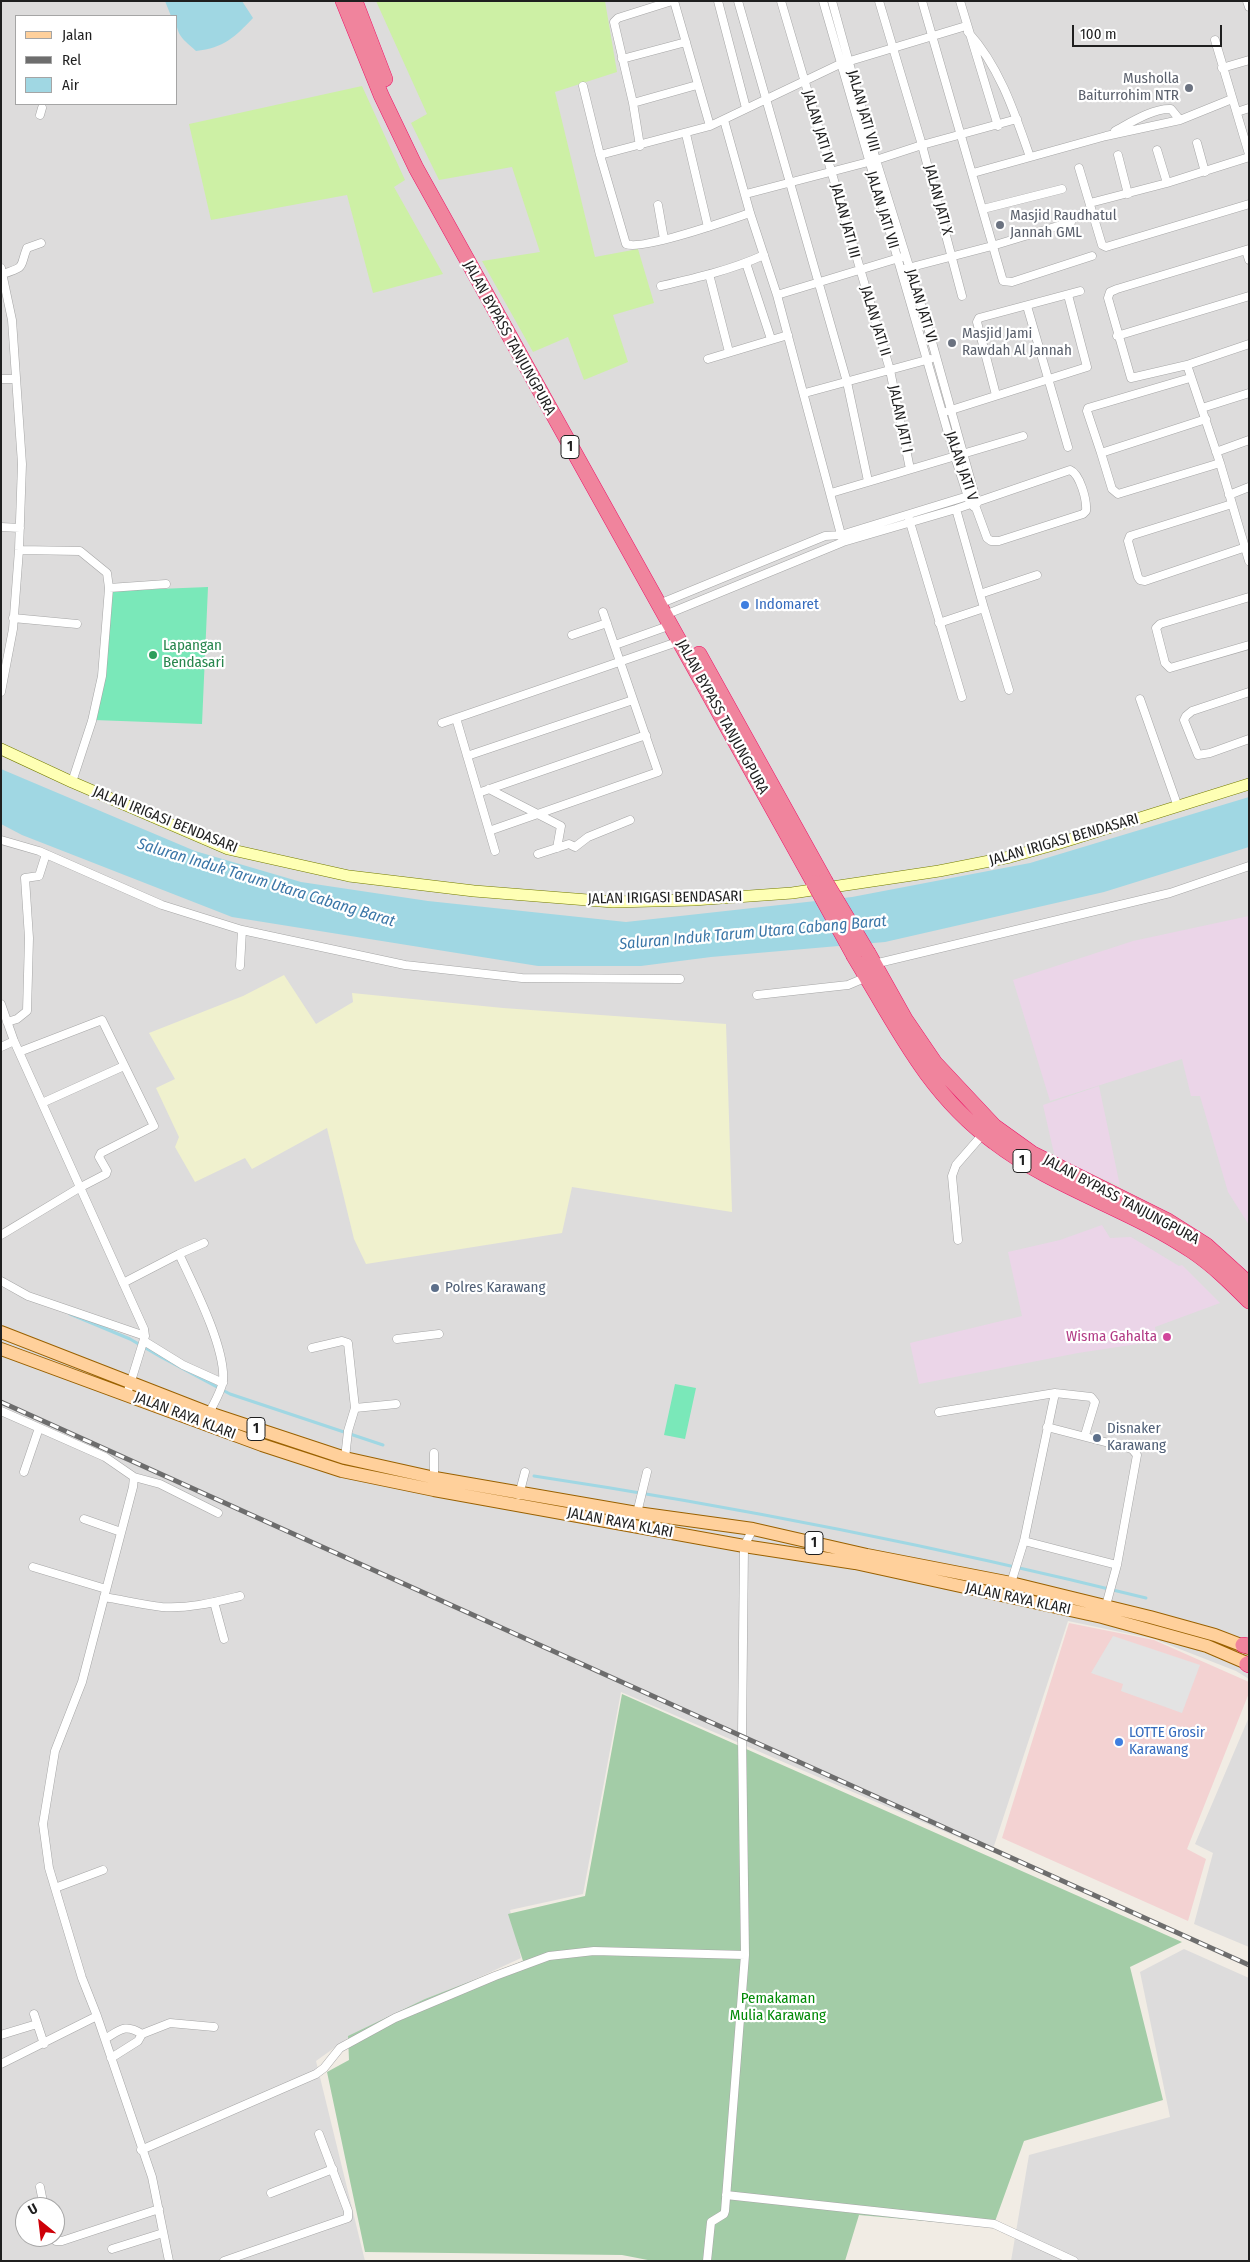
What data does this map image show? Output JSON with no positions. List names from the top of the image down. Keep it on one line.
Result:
{"streets":{"highway":["JALAN BYPASS TANJUNGPURA","1"],"main road":["JALAN RAYA KLARI"],"street":["JALAN JATI VIII","JALAN JATI IV","JALAN JATI X","JALAN JATI VII","JALAN JATI III","JALAN JATI VI","JALAN JATI II","JALAN JATI I","JALAN JATI V","JALAN IRIGASI BENDASARI"]},"crossings":[["JALAN JATI VIII","JALAN JATI VII"],["JALAN JATI IV","JALAN JATI III"],["JALAN JATI VII","JALAN JATI VI"],["JALAN JATI III","JALAN JATI II"],["JALAN JATI VI","JALAN JATI V"],["JALAN JATI II","JALAN JATI I"]],"water":["Saluran Induk Tarum Utara Cabang Barat"],"parks":["Pemakaman Mulia Karawang"],"places":["Musholla Baiturrohim NTR","Masjid Raudhatul Jannah GML","Masjid Jami Rawdah Al Jannah","Indomaret","Lapangan Bendasari","Polres Karawang","Wisma Gahalta","Disnaker Karawang","LOTTE Grosir Karawang"],"legend":["Jalan","Rel","Air"],"scale_bar":"100 m","north":"top left"}
